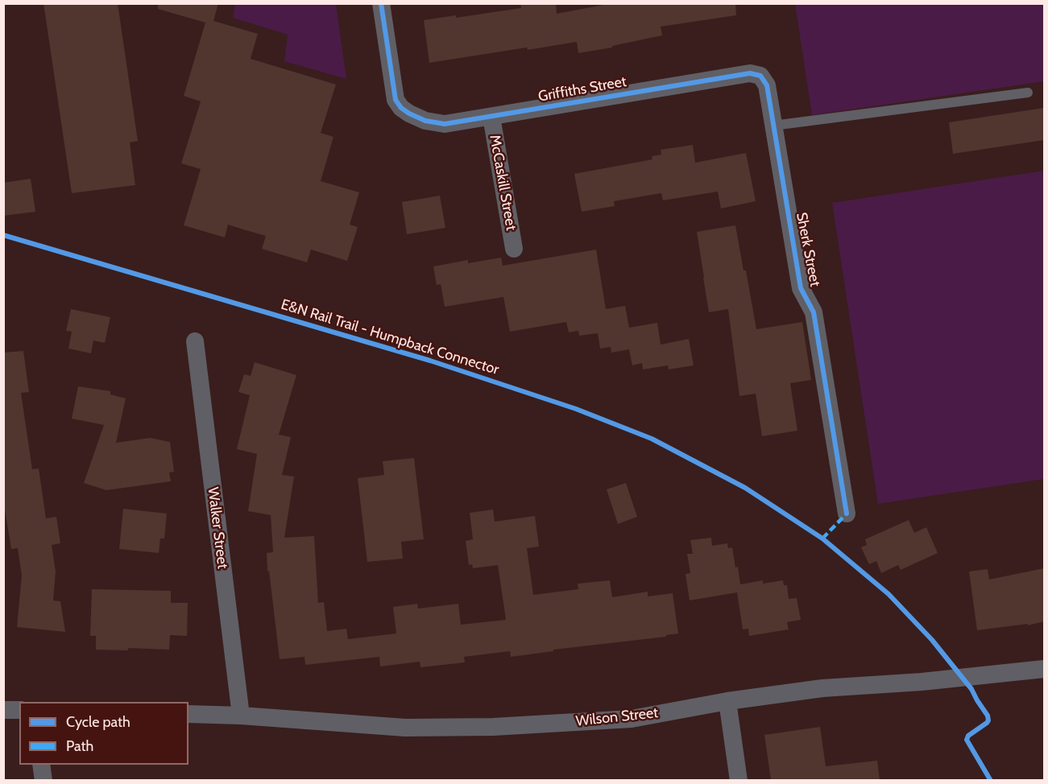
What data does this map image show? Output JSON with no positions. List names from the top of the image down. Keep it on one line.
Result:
{"streets":{"street":["Griffiths Street","McCaskill Street","Sherk Street","Walker Street","Wilson Street"],"cycle path":["E&N Rail Trail - Humpback Connector"]},"crossings":[["Griffiths Street","McCaskill Street"],["Griffiths Street","Sherk Street"],["Walker Street","Wilson Street"]],"legend":["Cycle path","Path"]}
